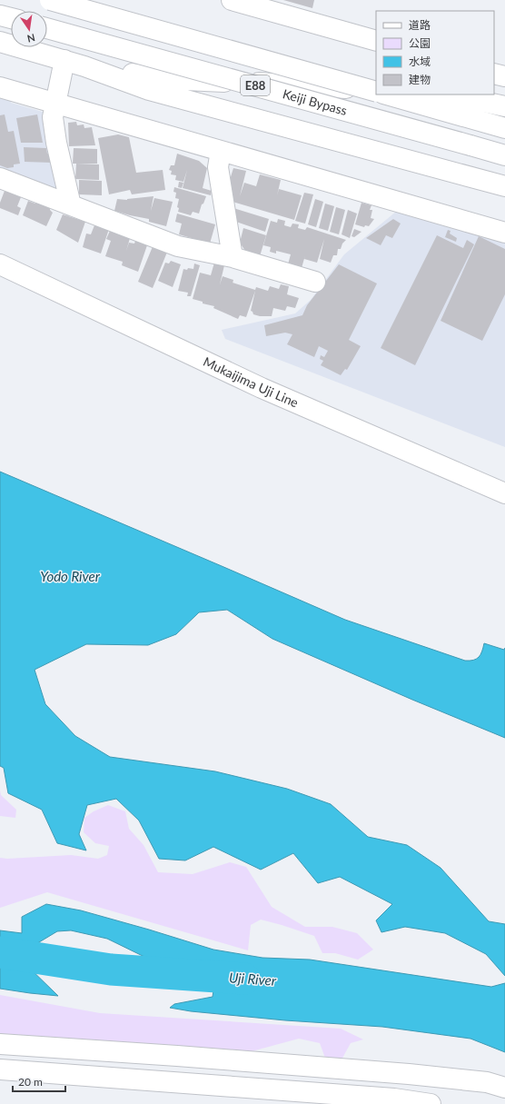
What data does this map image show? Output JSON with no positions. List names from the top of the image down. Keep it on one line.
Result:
{"streets":{"main road":["E88","Keiji Bypass","Mukaijima Uji Line"]},"water":["Yodo River","Uji River"],"legend":["道路","公園","水域","建物"],"scale_bar":"20 m","north":"bottom"}
